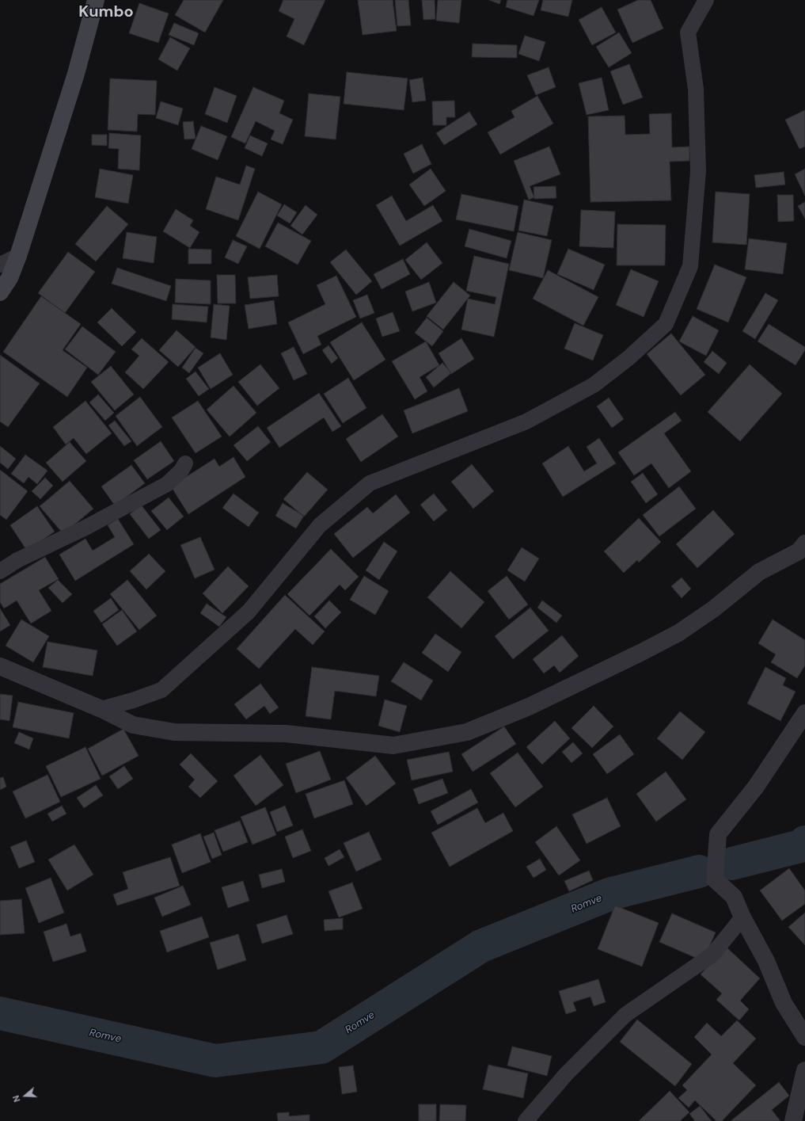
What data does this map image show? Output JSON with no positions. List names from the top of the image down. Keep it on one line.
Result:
{"districts":["Kumbo"],"water":["Romve"],"north":"left"}
